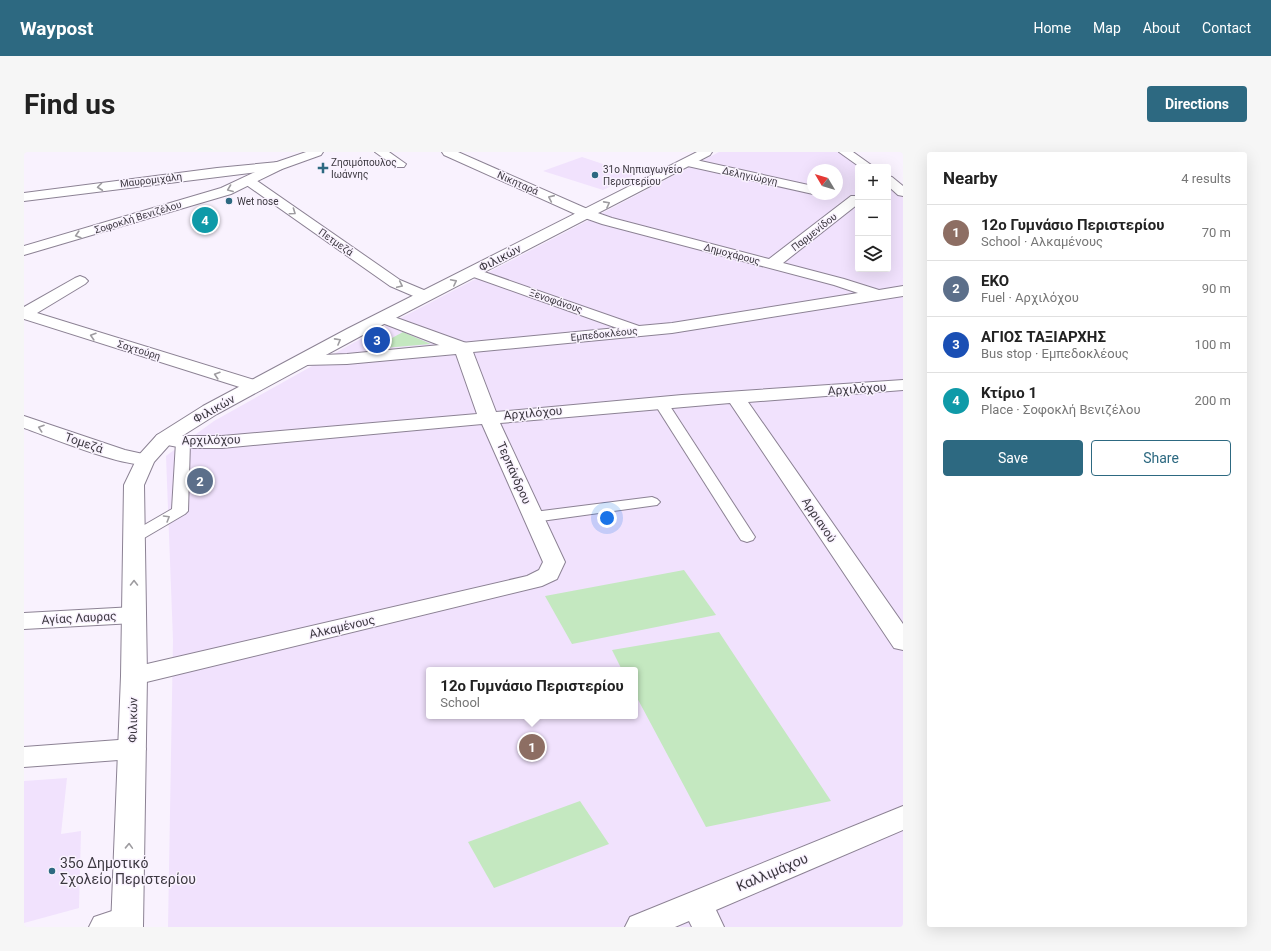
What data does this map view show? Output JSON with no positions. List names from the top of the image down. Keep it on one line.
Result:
{"streets":{"street":["Δεληγιώργη","Μαυρομιχάλη","Νικηταρά","Σοφοκλή Βενιζέλου","Παρμενίδου","Πετμεζά","Δημοχάρους","Φιλικών","Ξενοφάνους","Εμπεδοκλέους","Σαχτούρη","Αρχιλόχου","Τομεζά","Τερπάνδρου","Αρριανού","Αγίας Λαυρας","Αλκαμένους","Καλλιμάχου"]},"crossings":[["Δεληγιώργη","Φιλικών"],["Μαυρομιχάλη","Σοφοκλή Βενιζέλου"],["Νικηταρά","Δημοχάρους"],["Νικηταρά","Φιλικών"],["Σοφοκλή Βενιζέλου","Πετμεζά"],["Παρμενίδου","Δημοχάρους"],["Πετμεζά","Φιλικών"],["Δημοχάρους","Φιλικών"],["Δημοχάρους","Εμπεδοκλέους"],["Φιλικών","Ξενοφάνους"],["Φιλικών","Εμπεδοκλέους"],["Φιλικών","Σαχτούρη"],["Φιλικών","Αρχιλόχου"],["Φιλικών","Τομεζά"],["Φιλικών","Αγίας Λαυρας"],["Φιλικών","Αλκαμένους"],["Ξενοφάνους","Εμπεδοκλέους"],["Εμπεδοκλέους","Τερπάνδρου"],["Αρχιλόχου","Τερπάνδρου"],["Αρχιλόχου","Αρριανού"],["Τερπάνδρου","Αλκαμένους"]],"one_way":["Μαυρομιχάλη","Σοφοκλή Βενιζέλου","Πετμεζά","Φιλικών","Σαχτούρη","Τομεζά"],"places":{"health":["Ζησιμόπουλος Ιωάννης"],"other":["31ο Νηπιαγωγείο Περιστερίου","Wet nose","35ο Δημοτικό Σχολείο Περιστερίου"]},"north":"top left","page":{"header":"Waypost","nav":["Home","Map","About","Contact"],"buttons":["Directions",["Save","Share"]],"title":"Find us","heading":["Nearby","4 results"],"map_buttons":["+","−"],"list":[{"mark":"1","name":"12ο Γυμνάσιο Περιστερίου","note":"School · Αλκαμένους","value":"70 m"},{"mark":"2","name":"EKO","note":"Fuel · Αρχιλόχου","value":"90 m"},{"mark":"3","name":"ΑΓΙΟΣ ΤΑΞΙΑΡΧΗΣ","note":"Bus stop · Εμπεδοκλέους","value":"100 m"},{"mark":"4","name":"Κτίριο 1","note":"Place · Σοφοκλή Βενιζέλου","value":"200 m"}],"pins":["4","3","2","1"],"popup":["12ο Γυμνάσιο Περιστερίου","School"]}}
